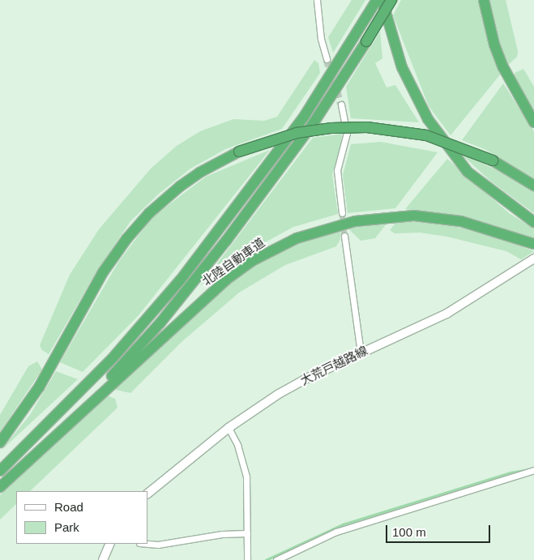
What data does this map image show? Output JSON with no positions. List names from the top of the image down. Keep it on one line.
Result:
{"streets":{"highway":["北陸自動車道"],"main road":["大荒戸越路線"]},"legend":["Road","Park"],"scale_bar":"100 m"}
